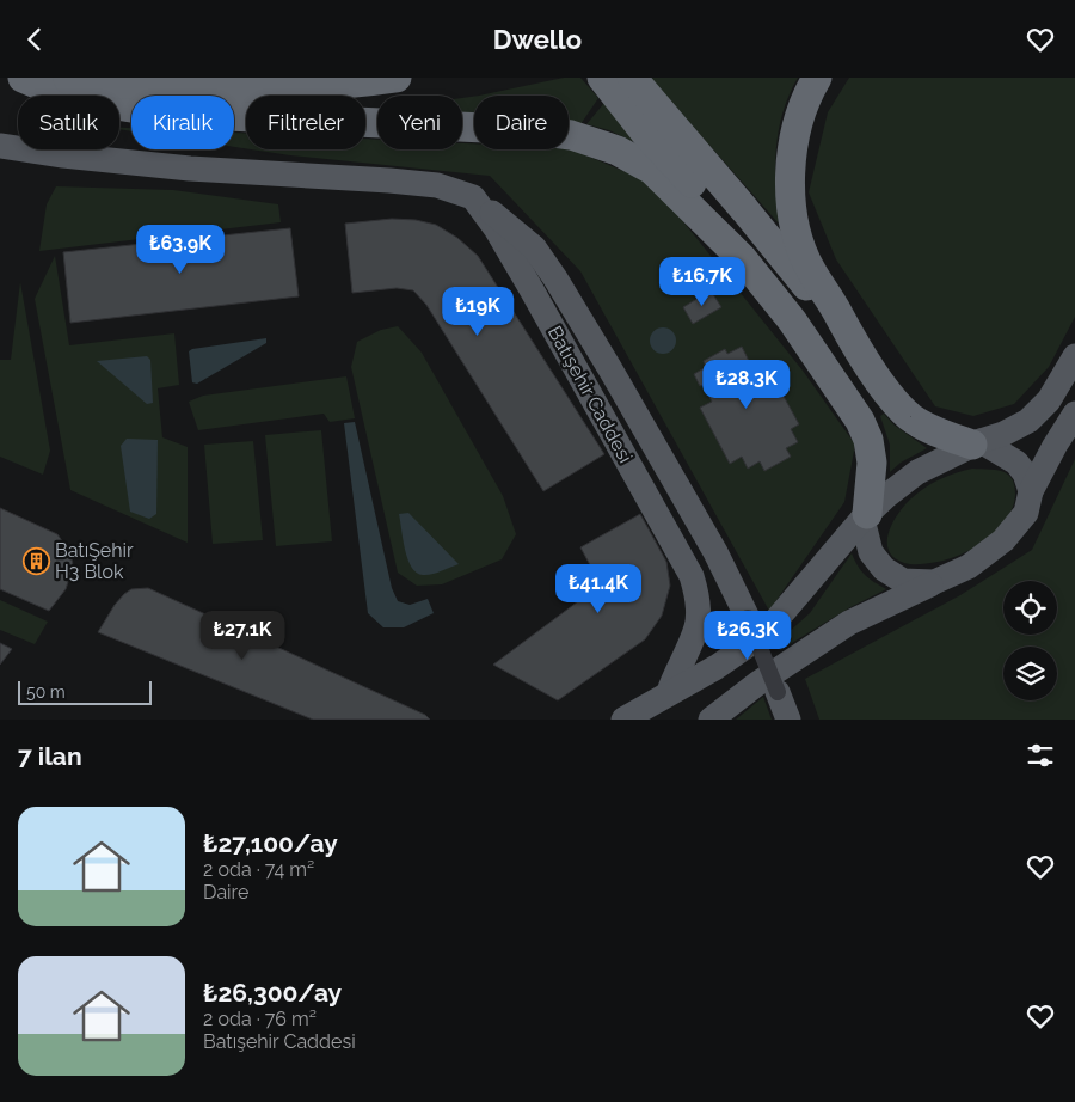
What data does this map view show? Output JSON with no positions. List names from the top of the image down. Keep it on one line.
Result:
{"streets":{"main road":["Batışehir Caddesi"]},"places":{"building":["BatıŞehir H3 Blok"]},"scale_bar":"50 m","page":{"header":"Dwello","chip":["Satılık","Kiralık","Filtreler","Yeni","Daire"],"price":["₺63.9K","₺16.7K","₺19K","₺28.3K","₺41.4K","₺27.1K","₺26.3K"],"scale":"50 m","heading":"7 ilan","list":[{"name":"₺27,100/ay","note":"2 oda · 74 m² · Daire"},{"name":"₺26,300/ay","note":"2 oda · 76 m² · Batışehir Caddesi"}]}}
